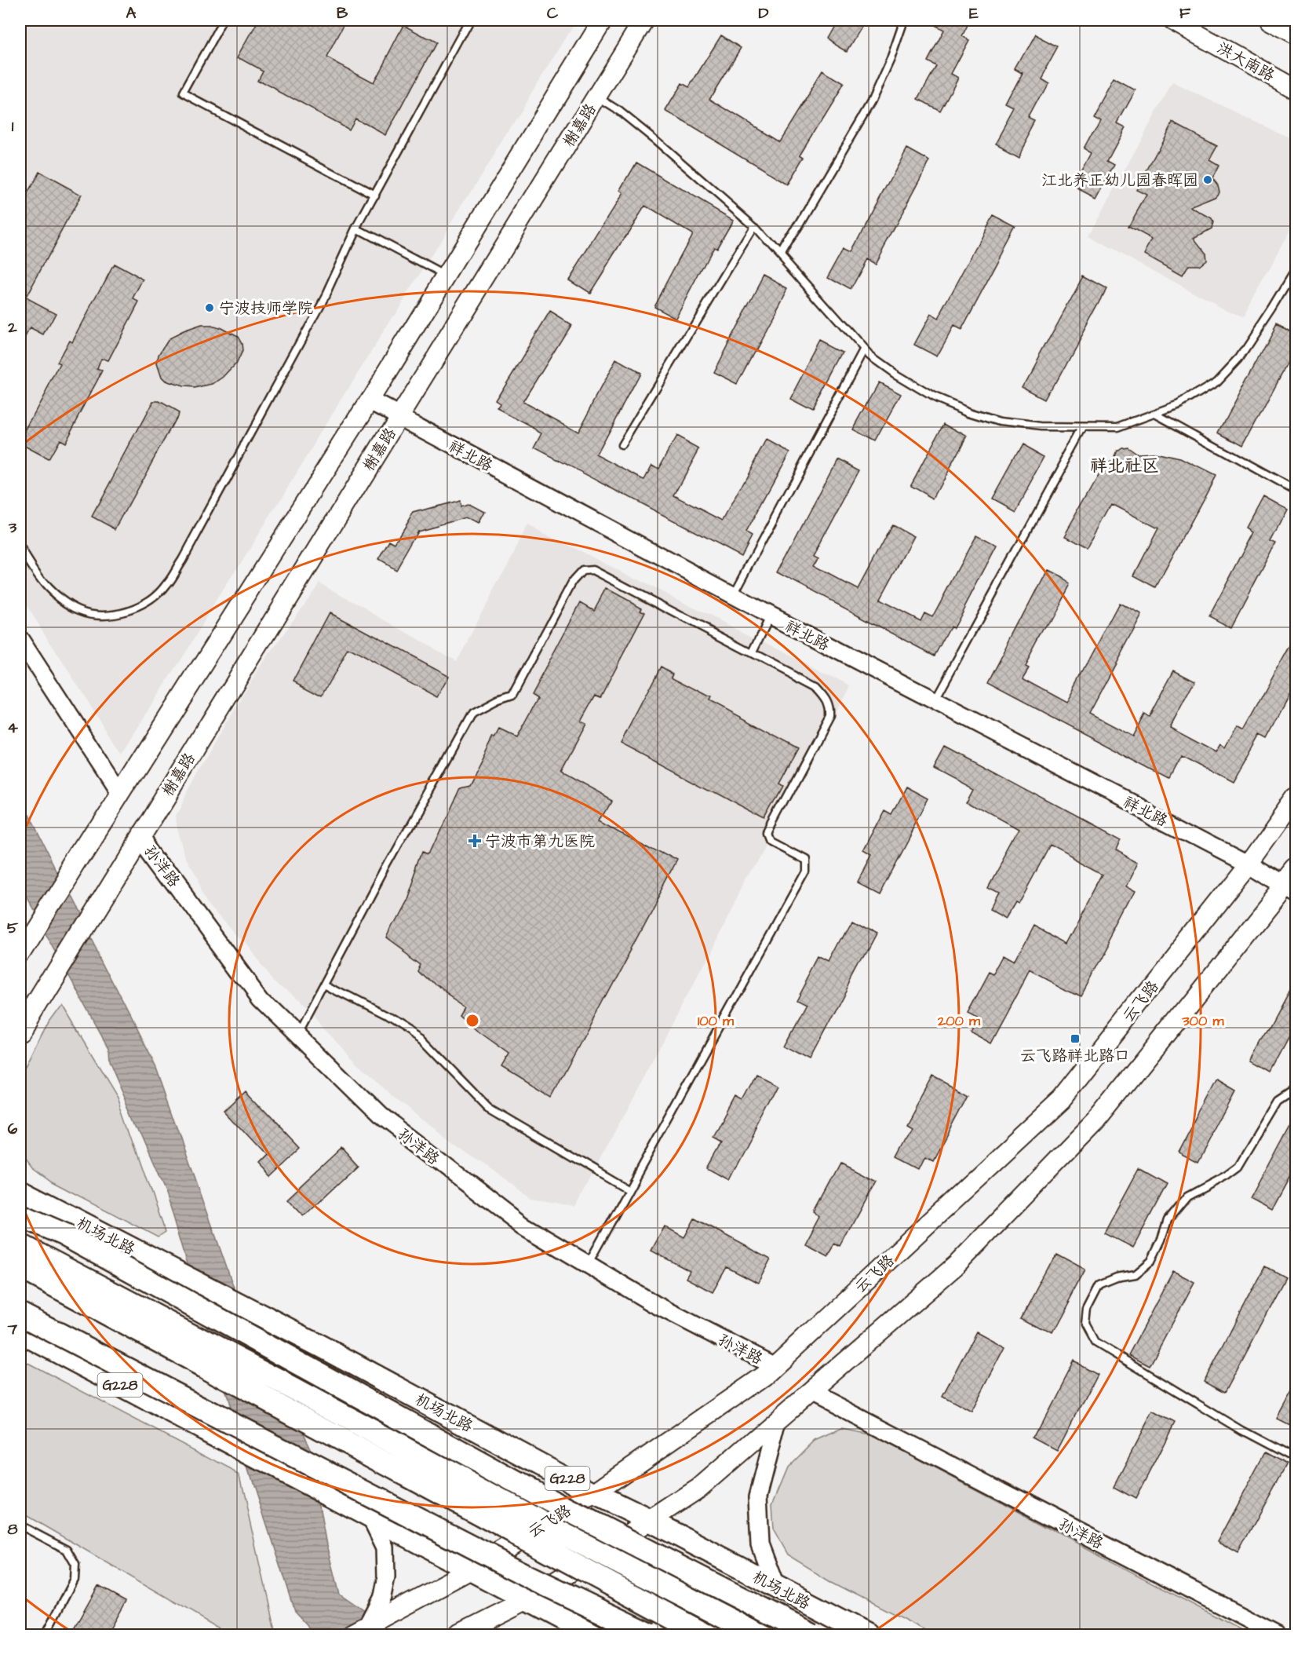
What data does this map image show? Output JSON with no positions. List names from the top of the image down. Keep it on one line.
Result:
{"streets":{"main road":["洪大南路","榭嘉路","云飞路","机场北路","G228"],"street":["祥北路","孙洋路"]},"crossings":[["榭嘉路","祥北路"],["榭嘉路","孙洋路"],["祥北路","云飞路"],["孙洋路","云飞路"],["云飞路","机场北路"],["云飞路","G228"]],"districts":["祥北社区"],"places":{"other":["江北养正幼儿园春晖园","宁波技师学院"],"health":["宁波市第九医院"],"transit":["云飞路祥北路口"]},"grid":{"columns":["A","B","C","D","E","F"],"rows":["1","2","3","4","5","6","7","8"]},"rings":["100 m","200 m","300 m"]}
